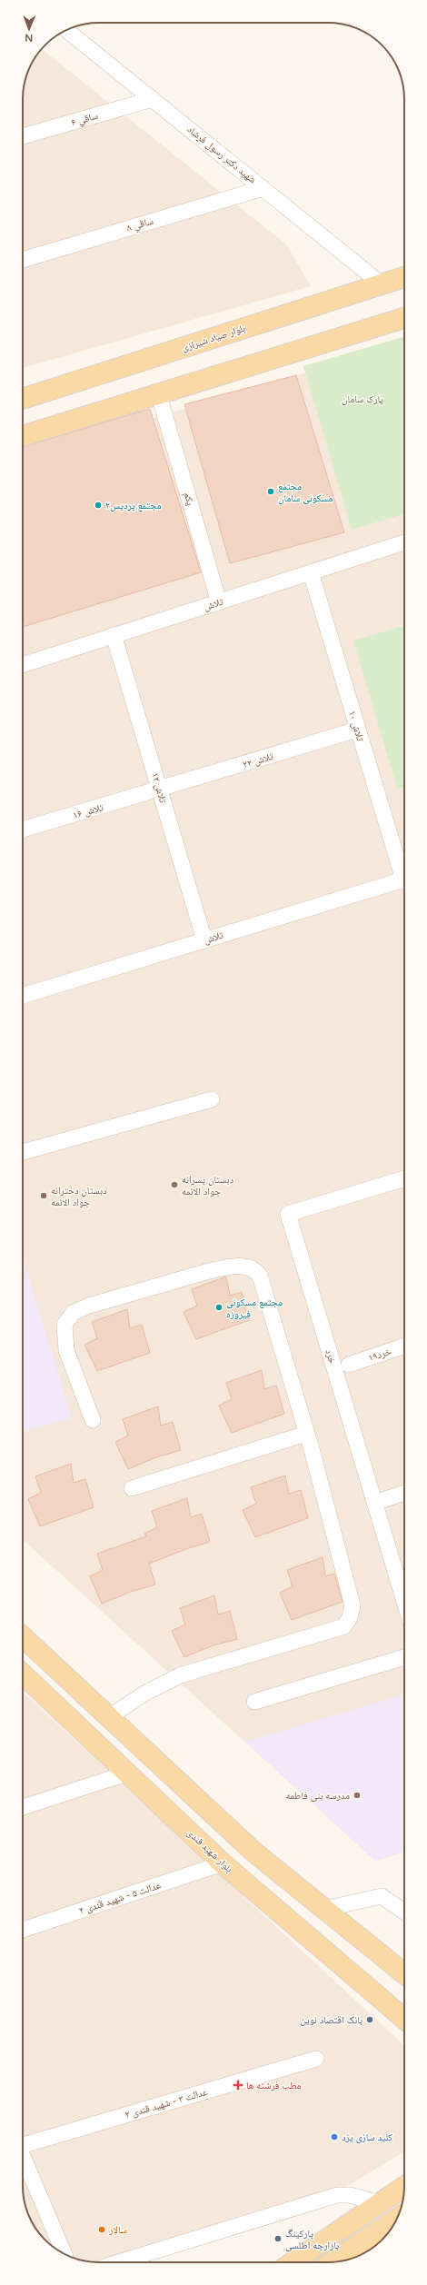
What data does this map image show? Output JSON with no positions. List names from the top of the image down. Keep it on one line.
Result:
{"streets":{"main road":["بلوار صیاد شیرازی","بلوار شهید قندی"],"street":["ساقي ۶","شهید دکتر رسول فرشاد","ساقي ۸","یکم","تلاش","تلاش ۱۰","تلاش ۲۲","تلاش ۱۲","تلاش ۱۶","خرد۱۹","خرد","عدالت ۵ - شهید قندی ۴","عدالت ۳ - شهید قندی ۲"]},"crossings":[["ساقي ۶","شهید دکتر رسول فرشاد"],["شهید دکتر رسول فرشاد","ساقي ۸"],["شهید دکتر رسول فرشاد","بلوار صیاد شیرازی"],["یکم","تلاش"],["تلاش","تلاش ۱۰"],["تلاش","تلاش ۱۲"],["تلاش ۱۰","تلاش ۲۲"],["تلاش ۲۲","تلاش ۱۲"],["تلاش ۲۲","تلاش ۱۶"],["تلاش ۱۲","تلاش ۱۶"],["بلوار شهید قندی","عدالت ۵ - شهید قندی ۴"]],"parks":["پارک سامان"],"places":{"other":["مجتمع مسکونی سامان","مجتمع پردیس۲","دبستان پسرانه جواد الائمه","دبستان دخترانه جواد الائمه","مجتمع مسکونی فیروزه","مدرسه بنی فاطمه","بانک اقتصاد نوین","کلید سازی یزد","سالار","پارکینگ بازارچه اطلسی"],"health":["مطب فرشته ها"]},"north":"bottom"}
